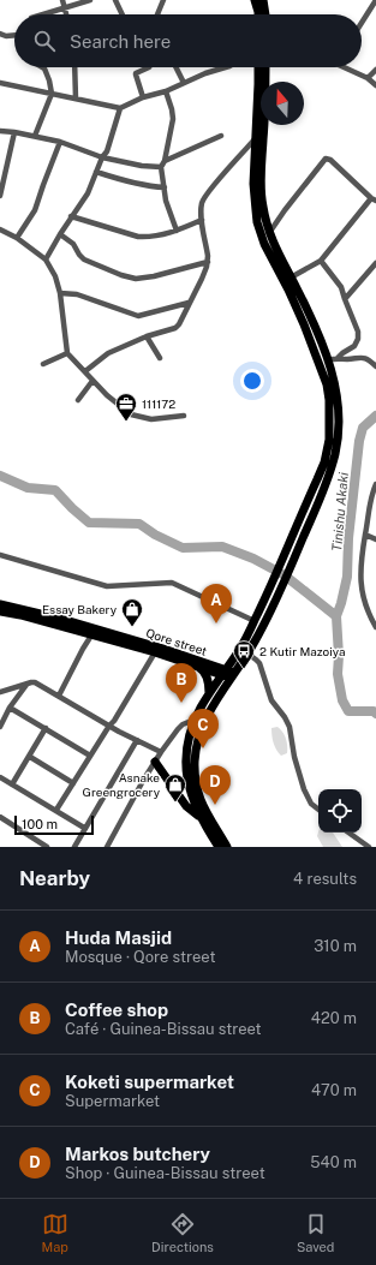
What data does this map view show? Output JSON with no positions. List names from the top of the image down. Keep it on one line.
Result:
{"streets":{"main road":["Qore street"]},"water":["Tinishu Akaki"],"places":{"office":["111172"],"shop":["Essay Bakery","Asnake Greengrocery"],"bus stop":["2 Kutir Mazoiya"]},"scale_bar":"100 m","north":"top","page":{"search":"Search here","pins":["A","B","C","D"],"scale":"100 m","heading":["Nearby","4 results"],"list":[{"mark":"A","name":"Huda Masjid","note":"Mosque · Qore street","value":"310 m"},{"mark":"B","name":"Coffee shop","note":"Café · Guinea-Bissau street","value":"420 m"},{"mark":"C","name":"Koketi supermarket","note":"Supermarket","value":"470 m"},{"mark":"D","name":"Markos butchery","note":"Shop · Guinea-Bissau street","value":"540 m"}],"nav":["Map","Directions","Saved"]}}
